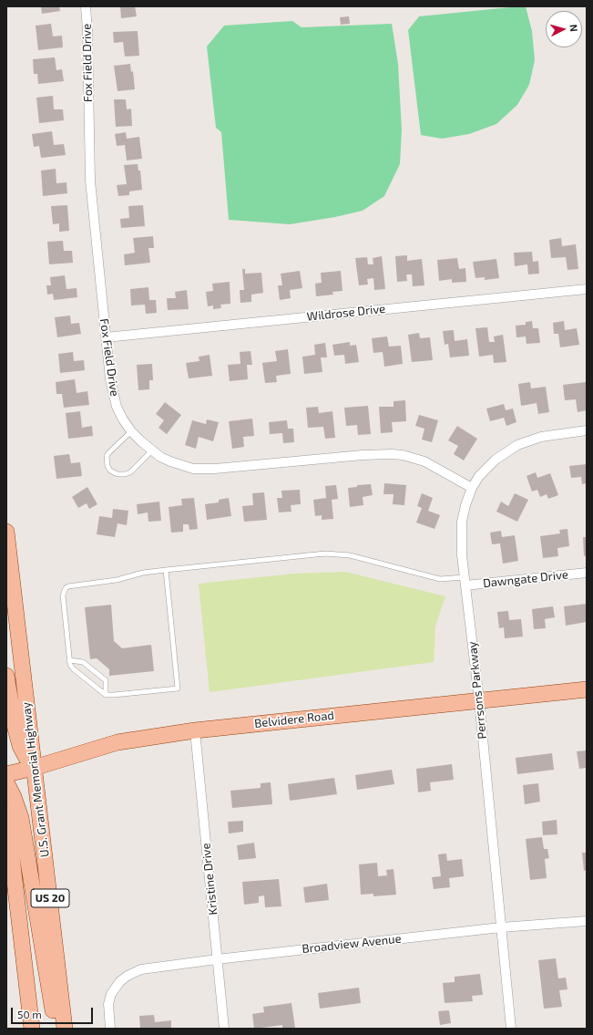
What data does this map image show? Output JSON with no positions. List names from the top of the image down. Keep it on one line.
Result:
{"streets":{"main road":["Belvidere Road","U.S. Grant Memorial Highway","US 20"],"street":["Fox Field Drive","Wildrose Drive","Dawngate Drive","Perrsons Parkway","Kristine Drive","Broadview Avenue"]},"crossings":[["Fox Field Drive","Wildrose Drive"],["Fox Field Drive","Perrsons Parkway"],["Dawngate Drive","Perrsons Parkway"],["Perrsons Parkway","Belvidere Road"],["Perrsons Parkway","Broadview Avenue"],["Belvidere Road","U.S. Grant Memorial Highway"],["Belvidere Road","Kristine Drive"],["Kristine Drive","Broadview Avenue"]],"scale_bar":"50 m","north":"right"}
